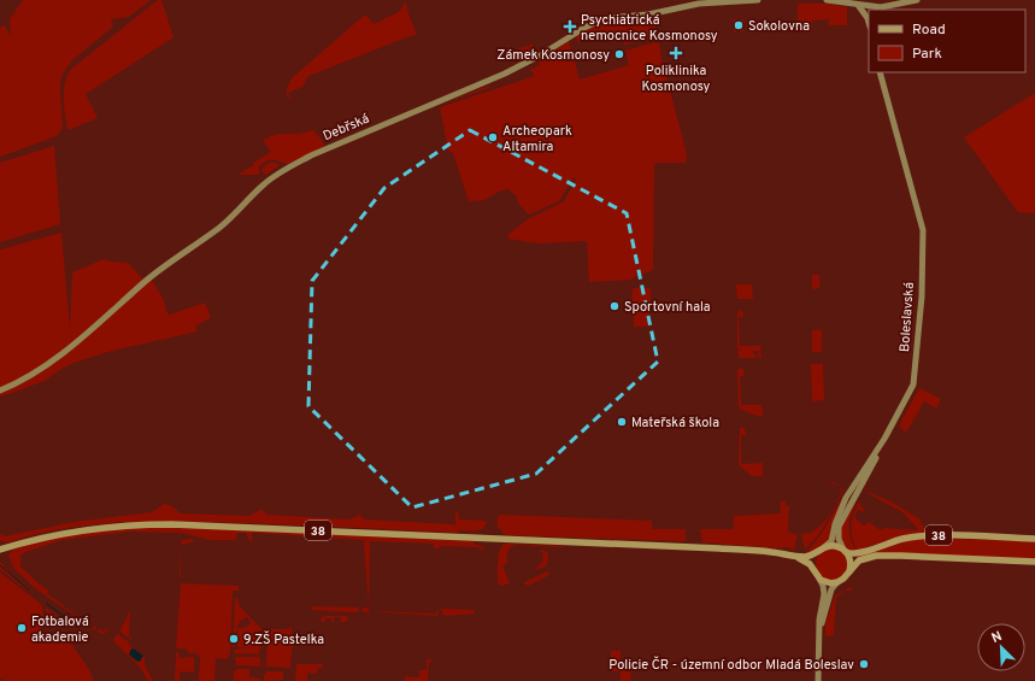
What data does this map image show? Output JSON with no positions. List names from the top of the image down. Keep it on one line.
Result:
{"streets":{"main road":["38"],"street":["Debřská","Boleslavská"]},"crossings":[["Boleslavská","38"]],"places":{"other":["Sokolovna","Zámek Kosmonosy","Archeopark Altamira","Sportovní hala","Mateřská škola","Fotbalová akademie","9.ZŠ Pastelka","Policie ČR - územní odbor Mladá Boleslav"],"health":["Psychiatrická nemocnice Kosmonosy","Poliklinika Kosmonosy"]},"legend":["Road","Park"],"north":"top left"}
